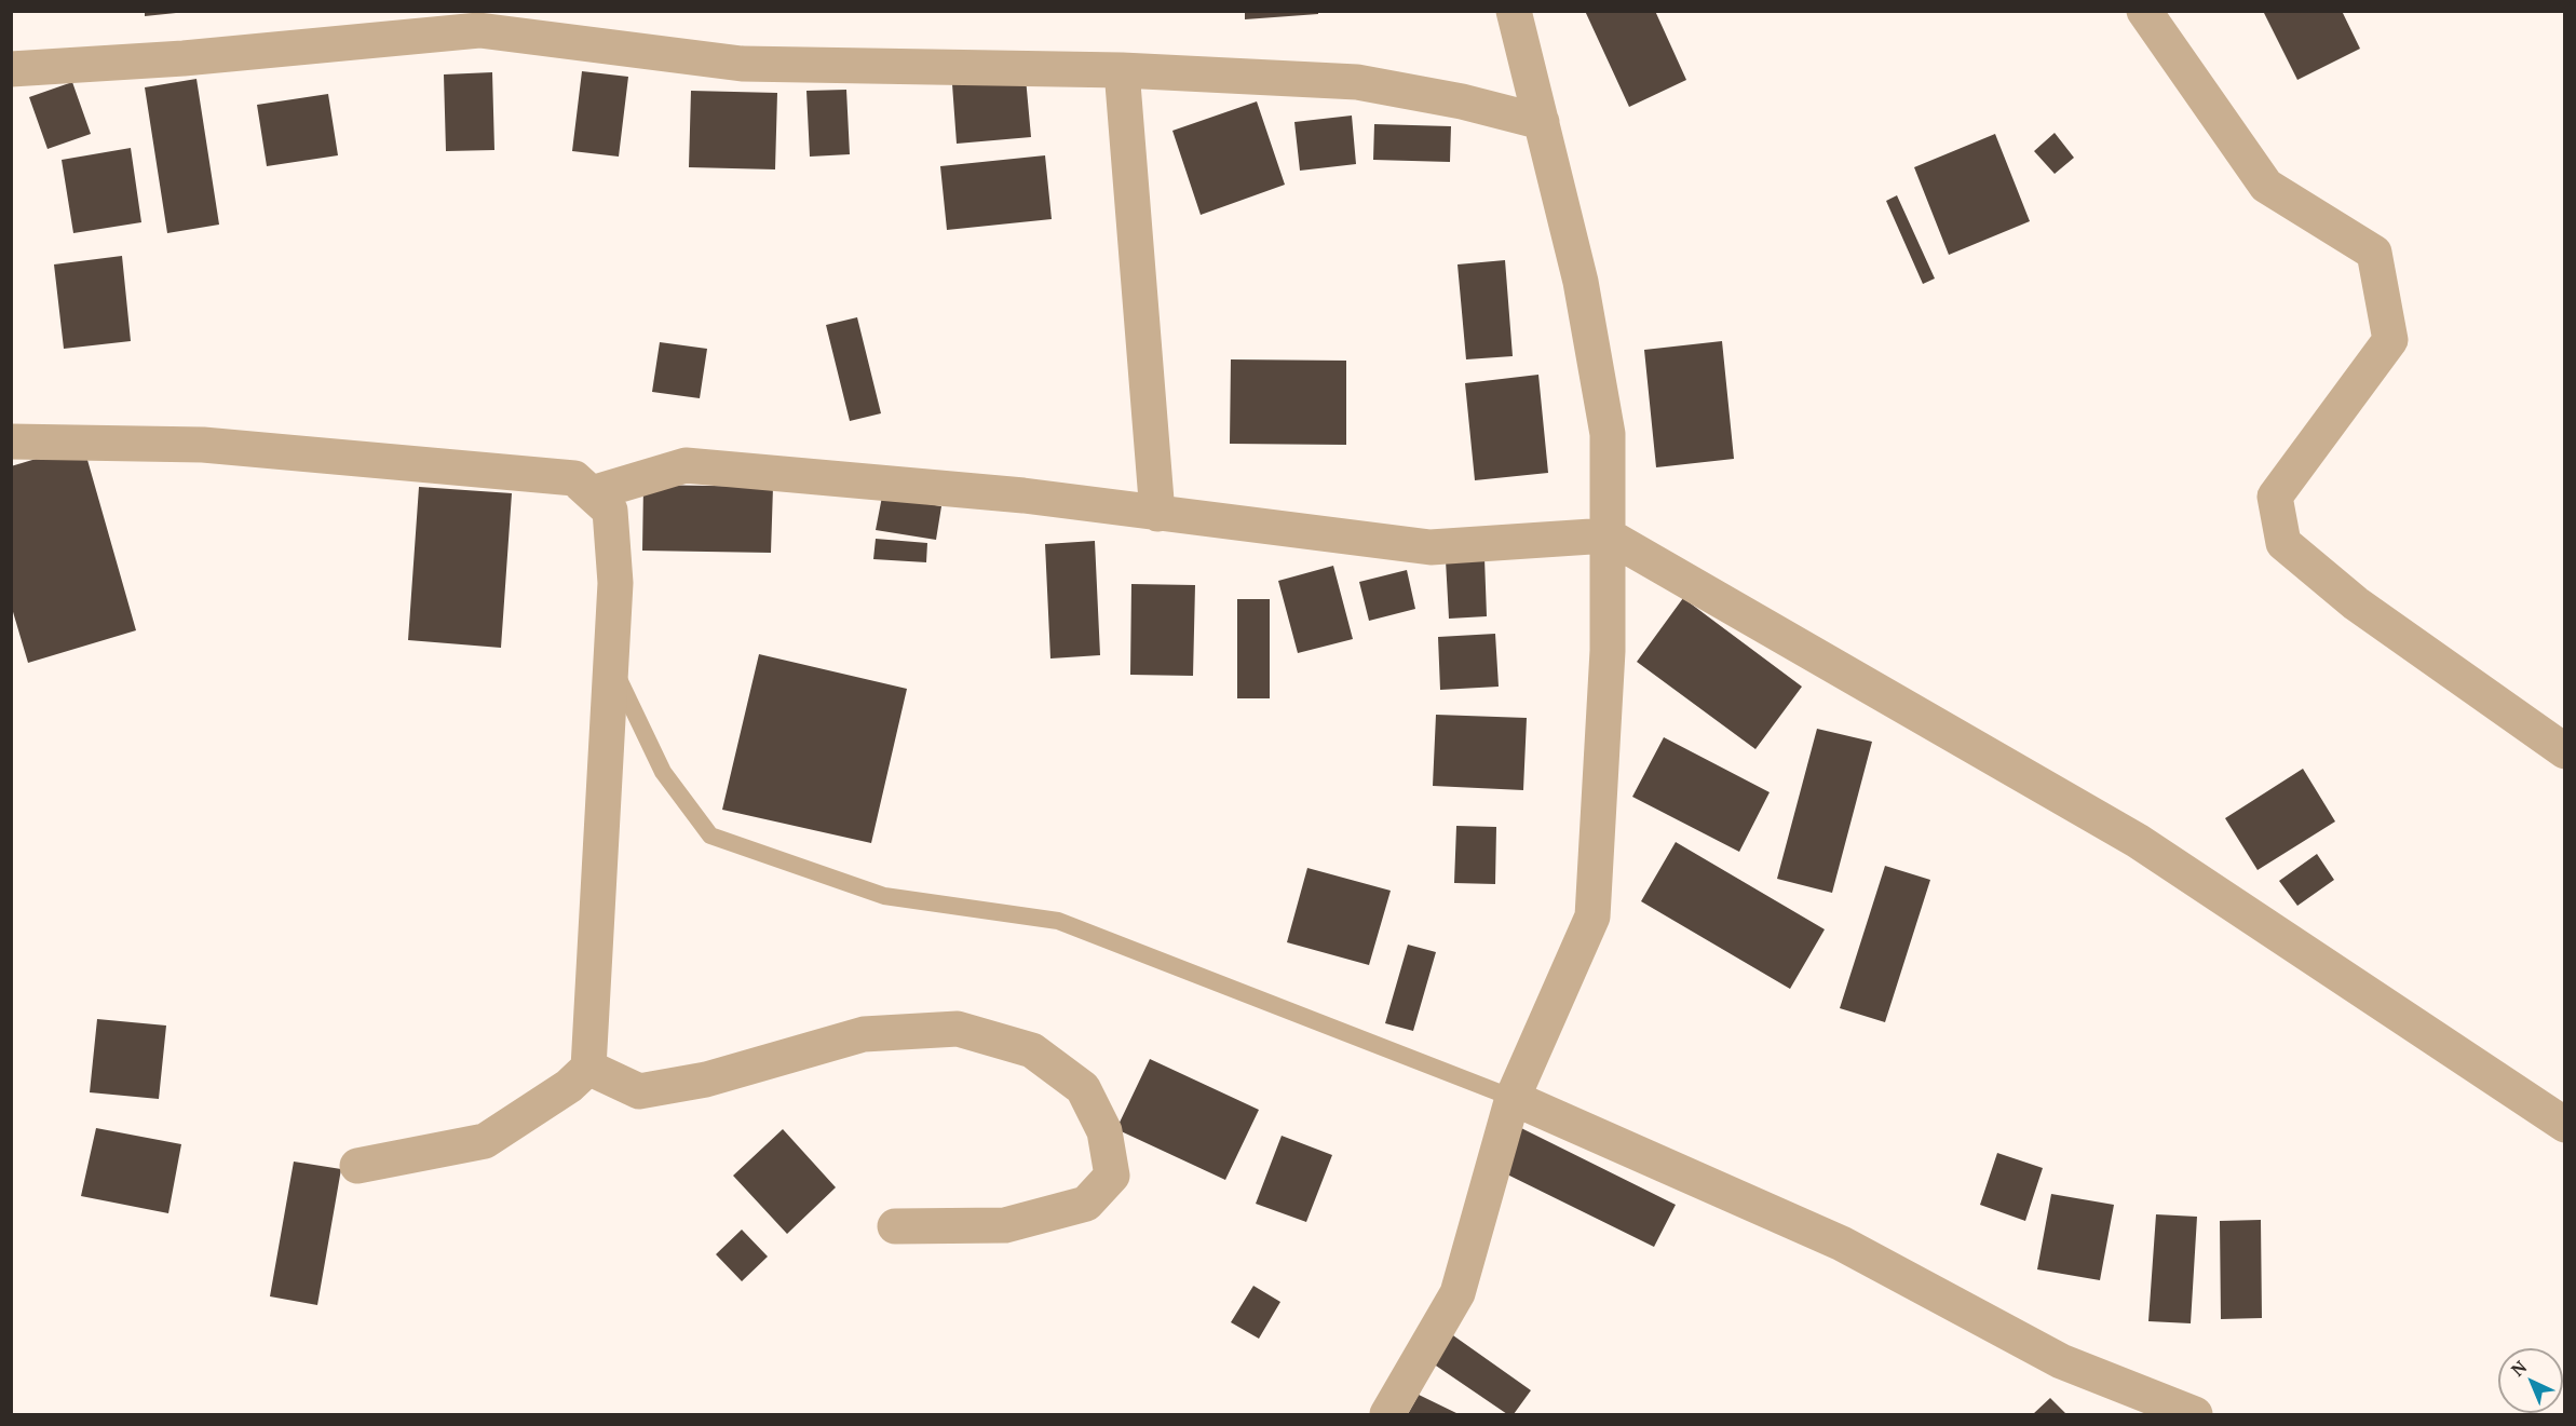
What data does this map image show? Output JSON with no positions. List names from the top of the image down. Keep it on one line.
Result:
{"north":"top left"}
